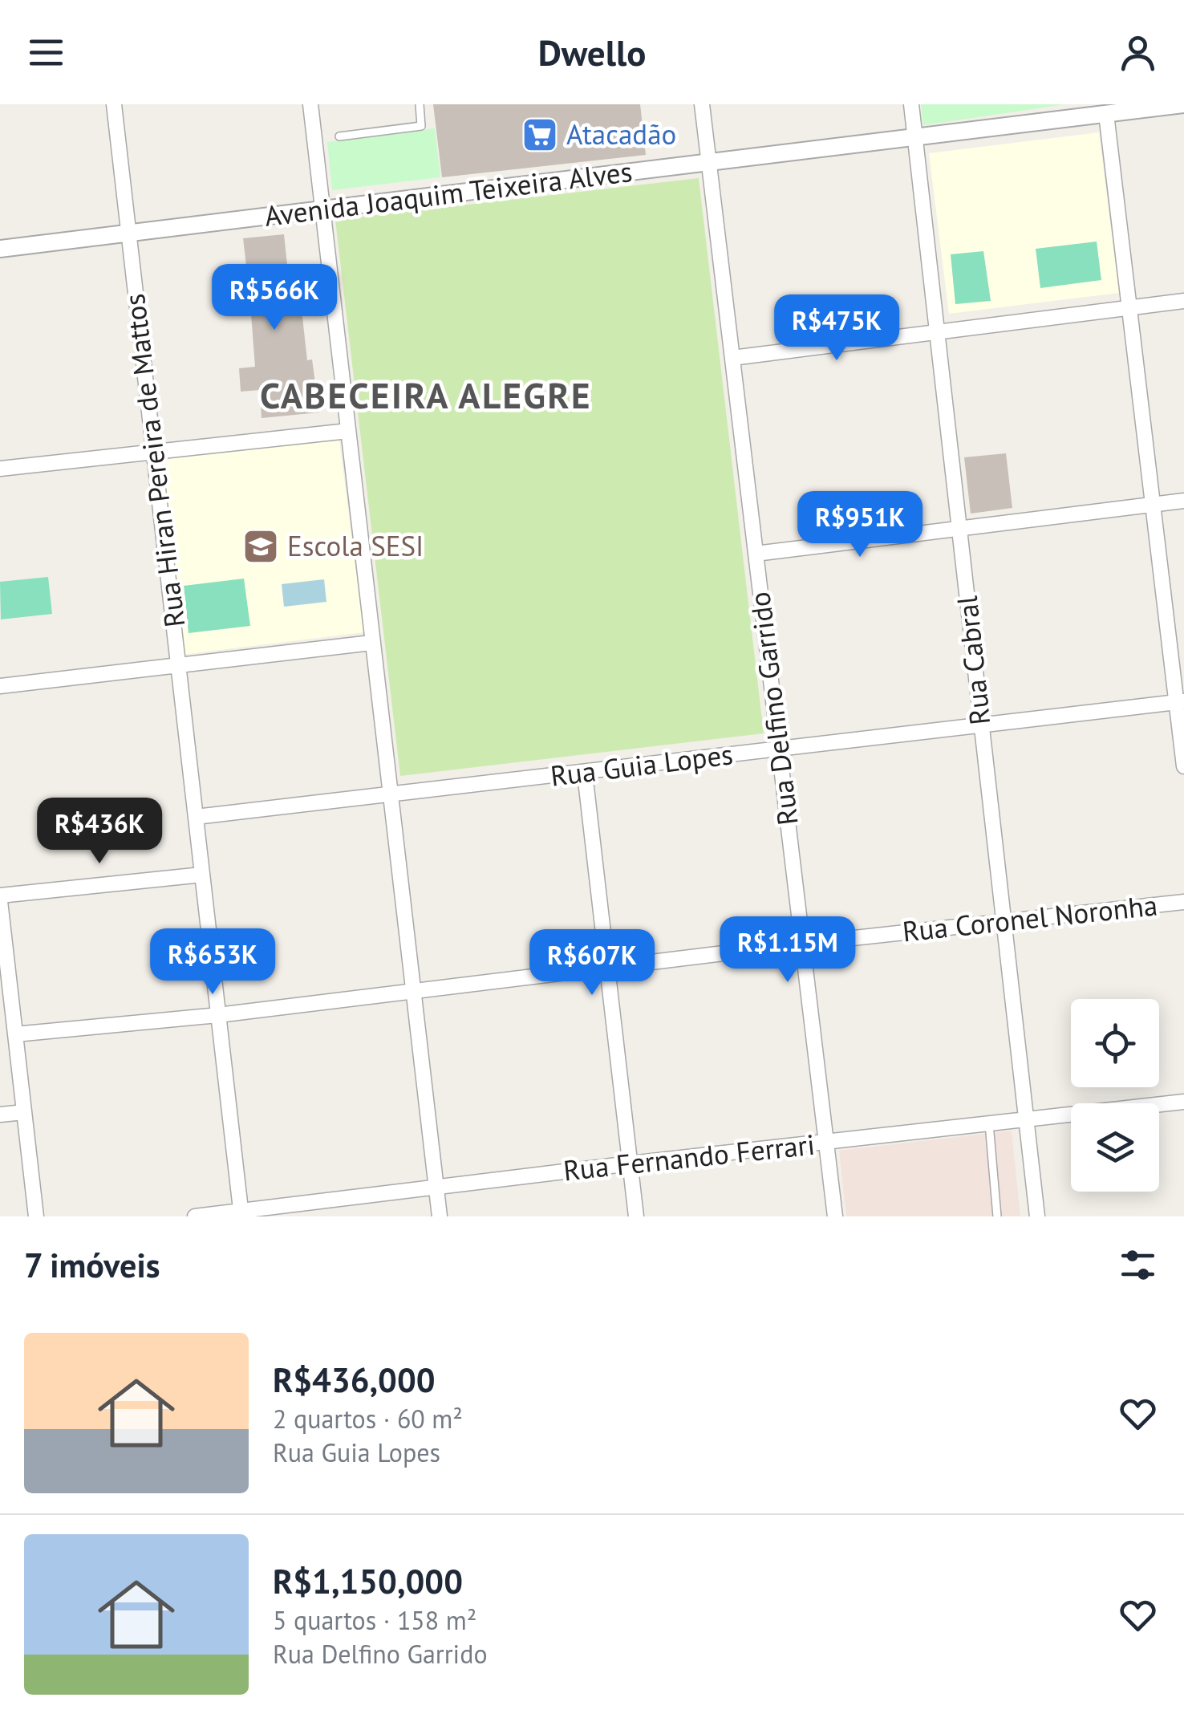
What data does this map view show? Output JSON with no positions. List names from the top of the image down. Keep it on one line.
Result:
{"streets":{"street":["Avenida Joaquim Teixeira Alves","Rua Hiran Pereira de Mattos","Rua Cabral","Rua Delfino Garrido","Rua Guia Lopes","Rua Coronel Noronha","Rua Fernando Ferrari"]},"crossings":[["Avenida Joaquim Teixeira Alves","Rua Hiran Pereira de Mattos"],["Avenida Joaquim Teixeira Alves","Rua Cabral"],["Avenida Joaquim Teixeira Alves","Rua Delfino Garrido"],["Rua Hiran Pereira de Mattos","Rua Guia Lopes"],["Rua Hiran Pereira de Mattos","Rua Coronel Noronha"],["Rua Hiran Pereira de Mattos","Rua Fernando Ferrari"],["Rua Cabral","Rua Guia Lopes"],["Rua Cabral","Rua Coronel Noronha"],["Rua Cabral","Rua Fernando Ferrari"],["Rua Delfino Garrido","Rua Guia Lopes"],["Rua Delfino Garrido","Rua Coronel Noronha"],["Rua Delfino Garrido","Rua Fernando Ferrari"]],"districts":["CABECEIRA ALEGRE"],"places":{"supermarket":["Atacadão"],"school or university":["Escola SESI"]},"page":{"header":"Dwello","price":["R$566K","R$475K","R$951K","R$436K","R$1.15M","R$653K","R$607K"],"heading":"7 imóveis","list":[{"name":"R$436,000","note":"2 quartos · 60 m² · Rua Guia Lopes"},{"name":"R$1,150,000","note":"5 quartos · 158 m² · Rua Delfino Garrido"}]}}
